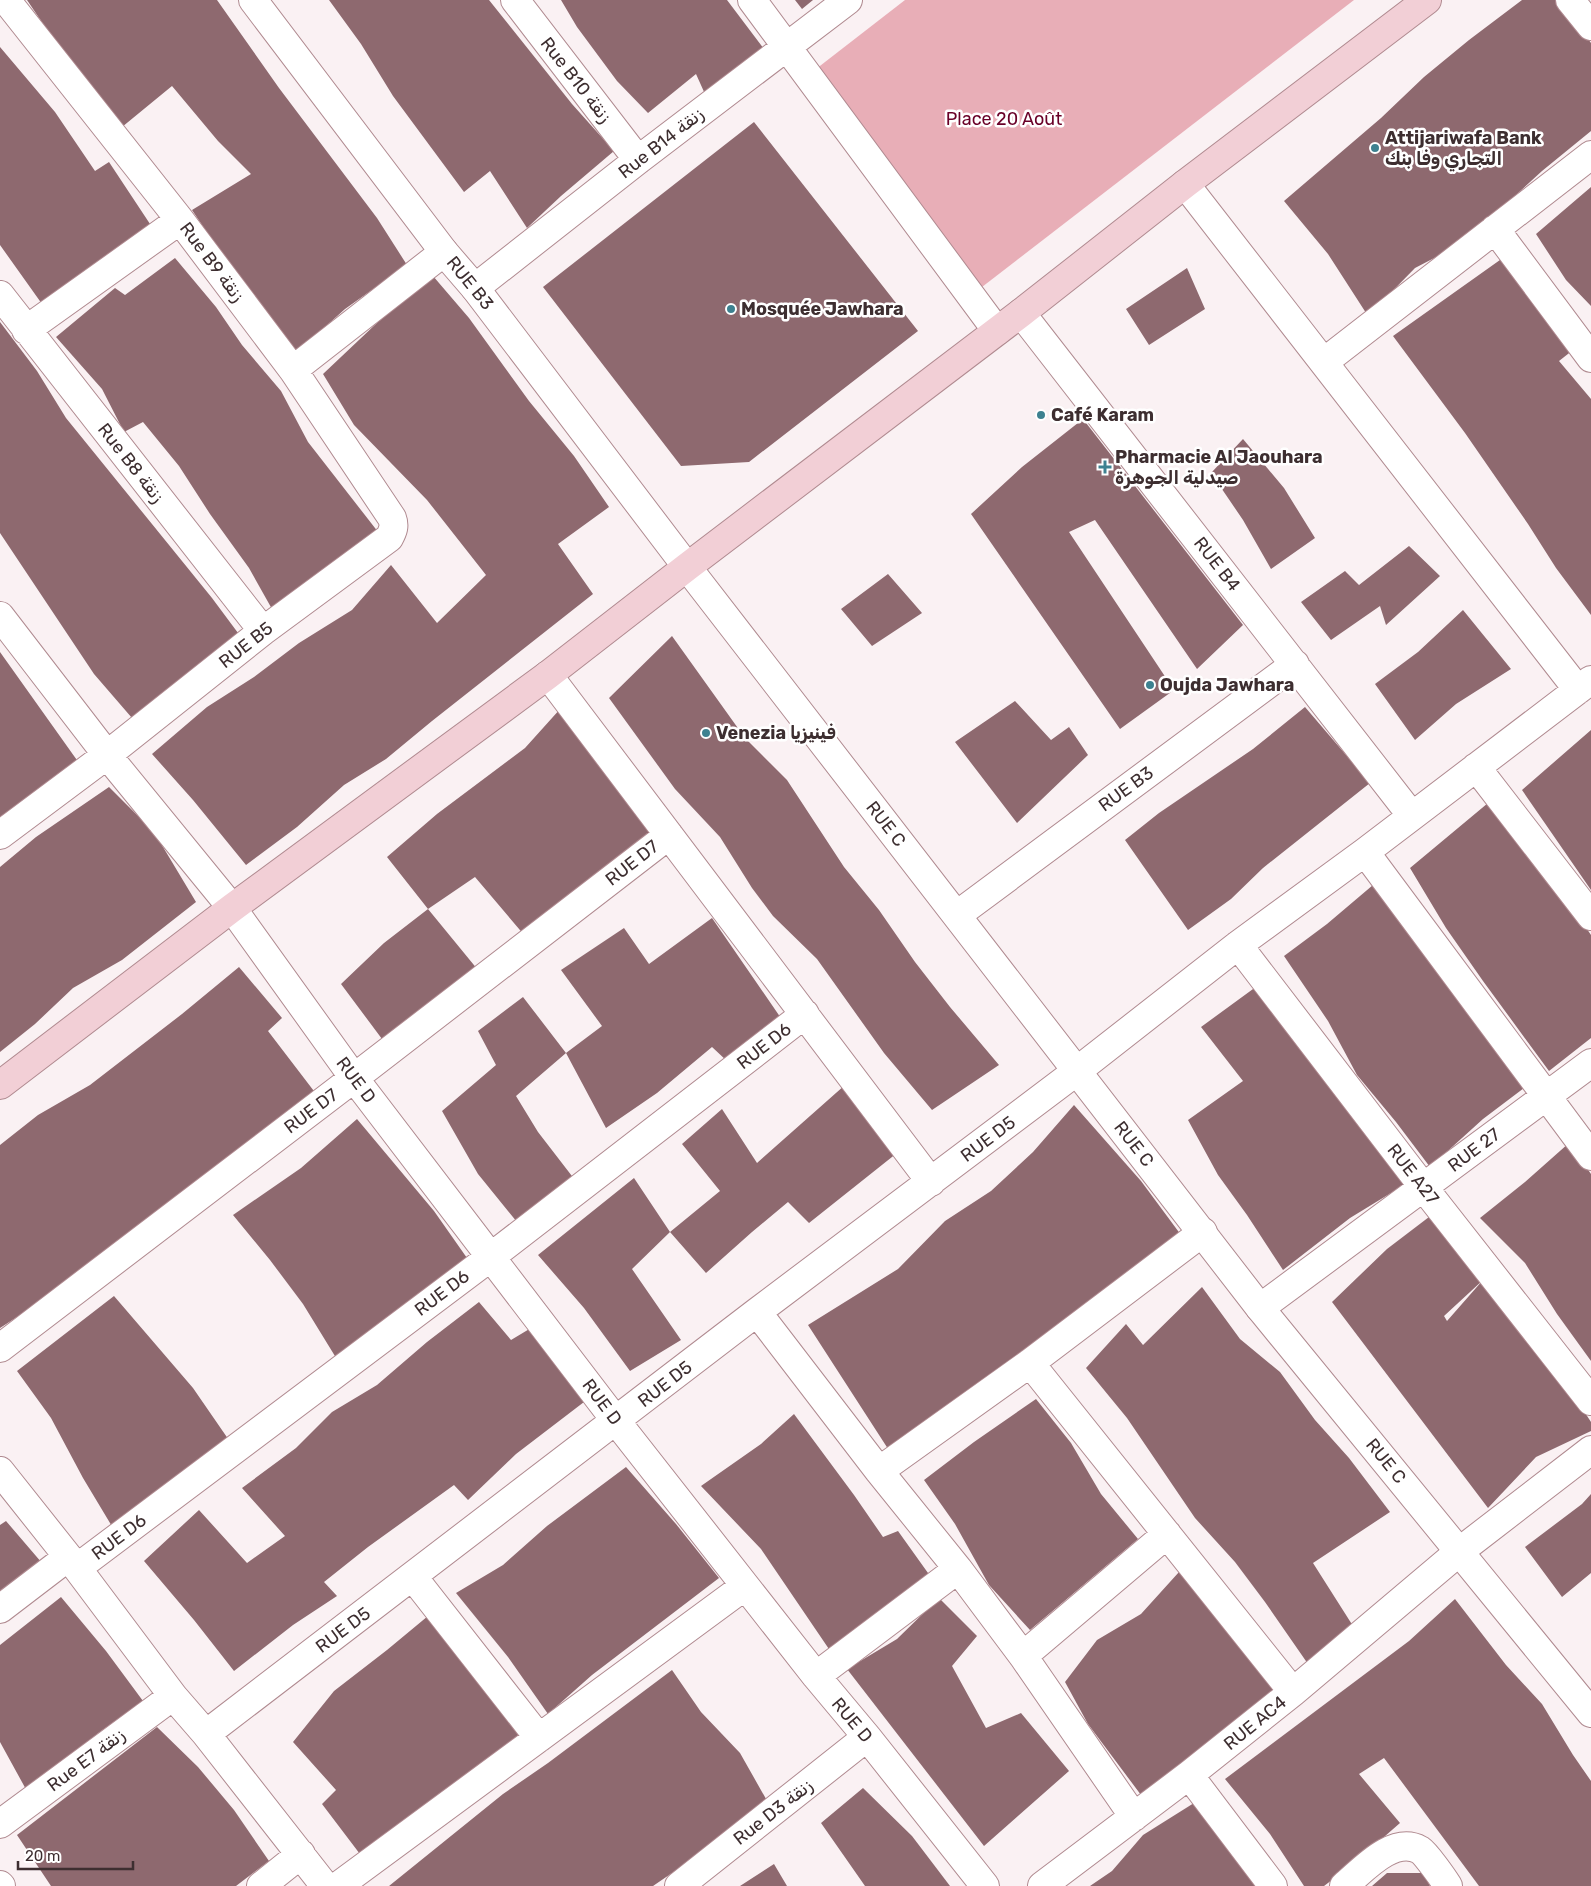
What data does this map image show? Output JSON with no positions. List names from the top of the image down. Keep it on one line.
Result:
{"streets":{"street":["Rue B10 زنقة","Rue B14 زنقة","Rue B9 زنقة","RUE B3","Rue B8 زنقة","RUE B4","RUE B5","RUE C","RUE D7","RUE D6","RUE D","RUE D5","RUE 27","RUE A27","RUE AC4","Rue E7 زنقة","Rue D3 زنقة"]},"crossings":[["Rue B10 زنقة","Rue B14 زنقة"],["Rue B14 زنقة","RUE B3"],["Rue B9 زنقة","RUE B5"],["RUE B3","RUE B4"],["RUE B3","RUE C"],["Rue B8 زنقة","RUE B5"],["RUE B4","RUE D5"],["RUE C","RUE D5"],["RUE C","RUE 27"],["RUE C","RUE AC4"],["RUE D7","RUE D"],["RUE D6","RUE D"],["RUE D","RUE D5"],["RUE D","Rue D3 زنقة"],["RUE D5","RUE A27"],["RUE 27","RUE A27"]],"parks":["Place 20 Août"],"places":{"other":["Attijariwafa Bank التجاري وفا بنك","Mosquée Jawhara","Café Karam","Oujda Jawhara","Venezia فينيزيا"],"health":["Pharmacie Al Jaouhara صيدلية الجوهرة"]},"scale_bar":"20 m"}
